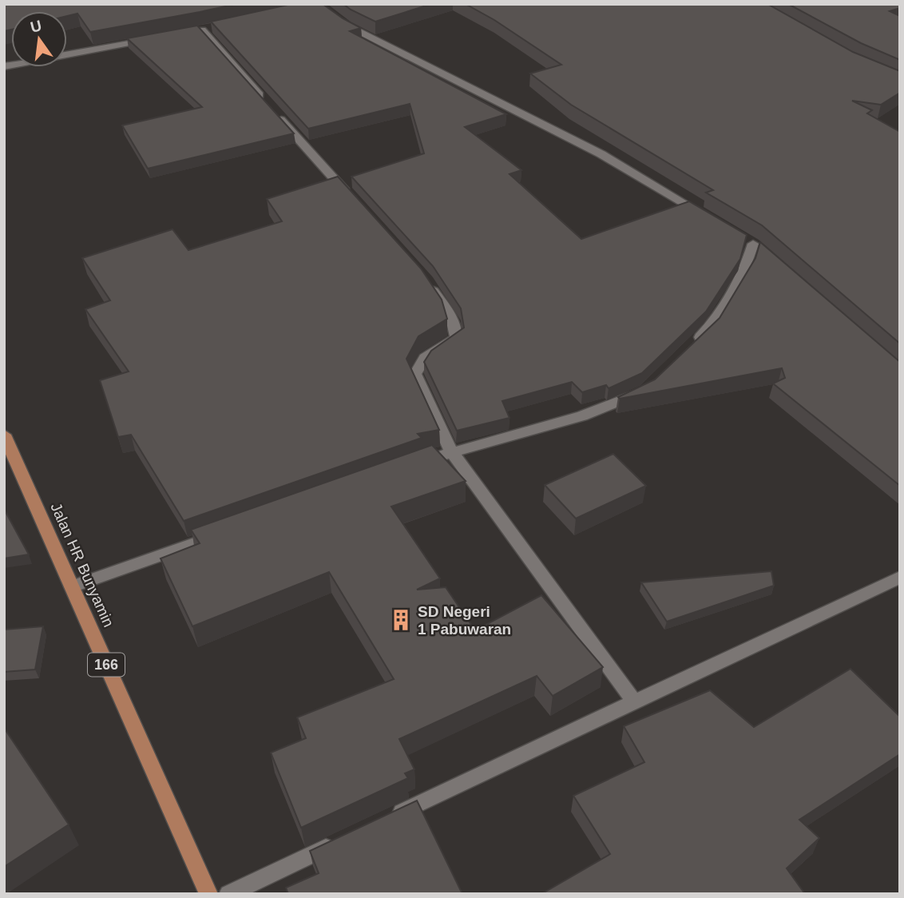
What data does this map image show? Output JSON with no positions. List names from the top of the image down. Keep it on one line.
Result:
{"streets":{"main road":["Jalan HR Bunyamin","166"]},"places":{"building":["SD Negeri 1 Pabuwaran"]},"north":"top"}
